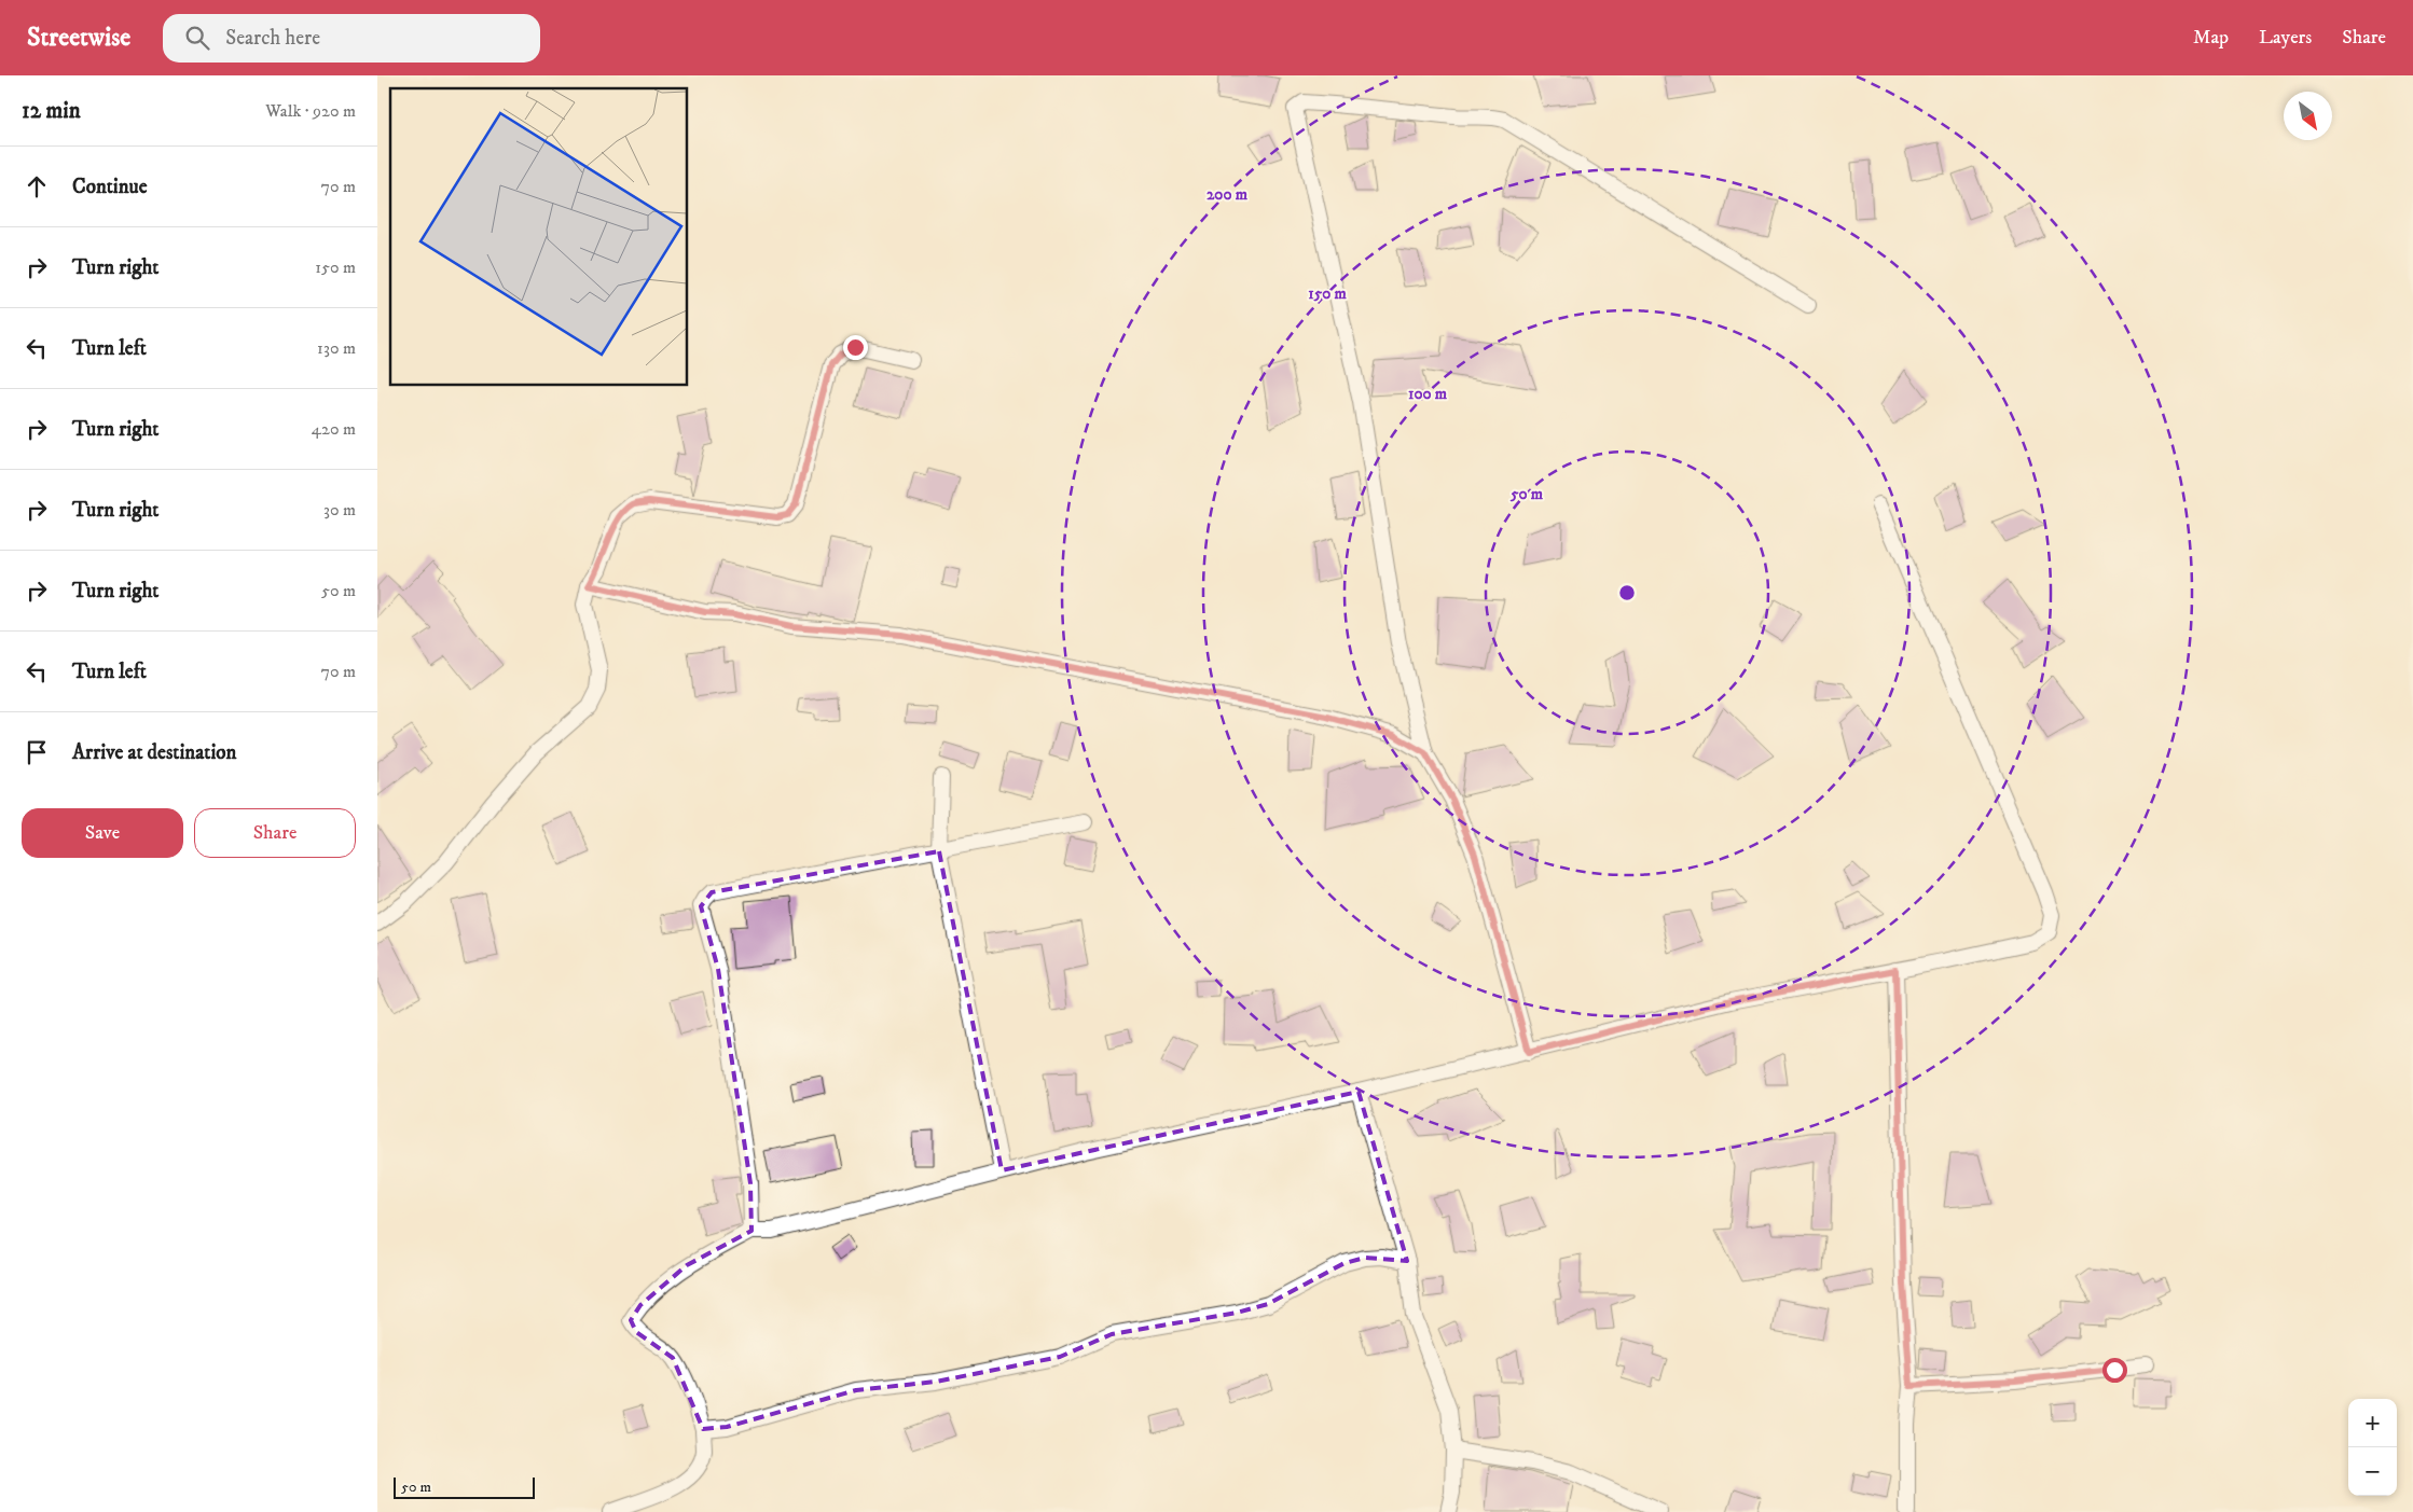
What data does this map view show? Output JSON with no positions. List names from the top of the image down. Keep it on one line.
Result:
{"scale_bar":"50 m","north":"bottom right","page":{"header":"Streetwise","search":"Search here","nav":["Map","Layers","Share"],"heading":["12 min","Walk · 920 m"],"list":[["Continue","70 m"],["Turn right","150 m"],["Turn left","130 m"],["Turn right","420 m"],["Turn right","30 m"],["Turn right","50 m"],["Turn left","70 m"],"Arrive at destination"],"buttons":["Save","Share"],"map_buttons":["+","−"],"scale":"50 m"},"rings":["200 m","150 m","100 m","50 m"]}
